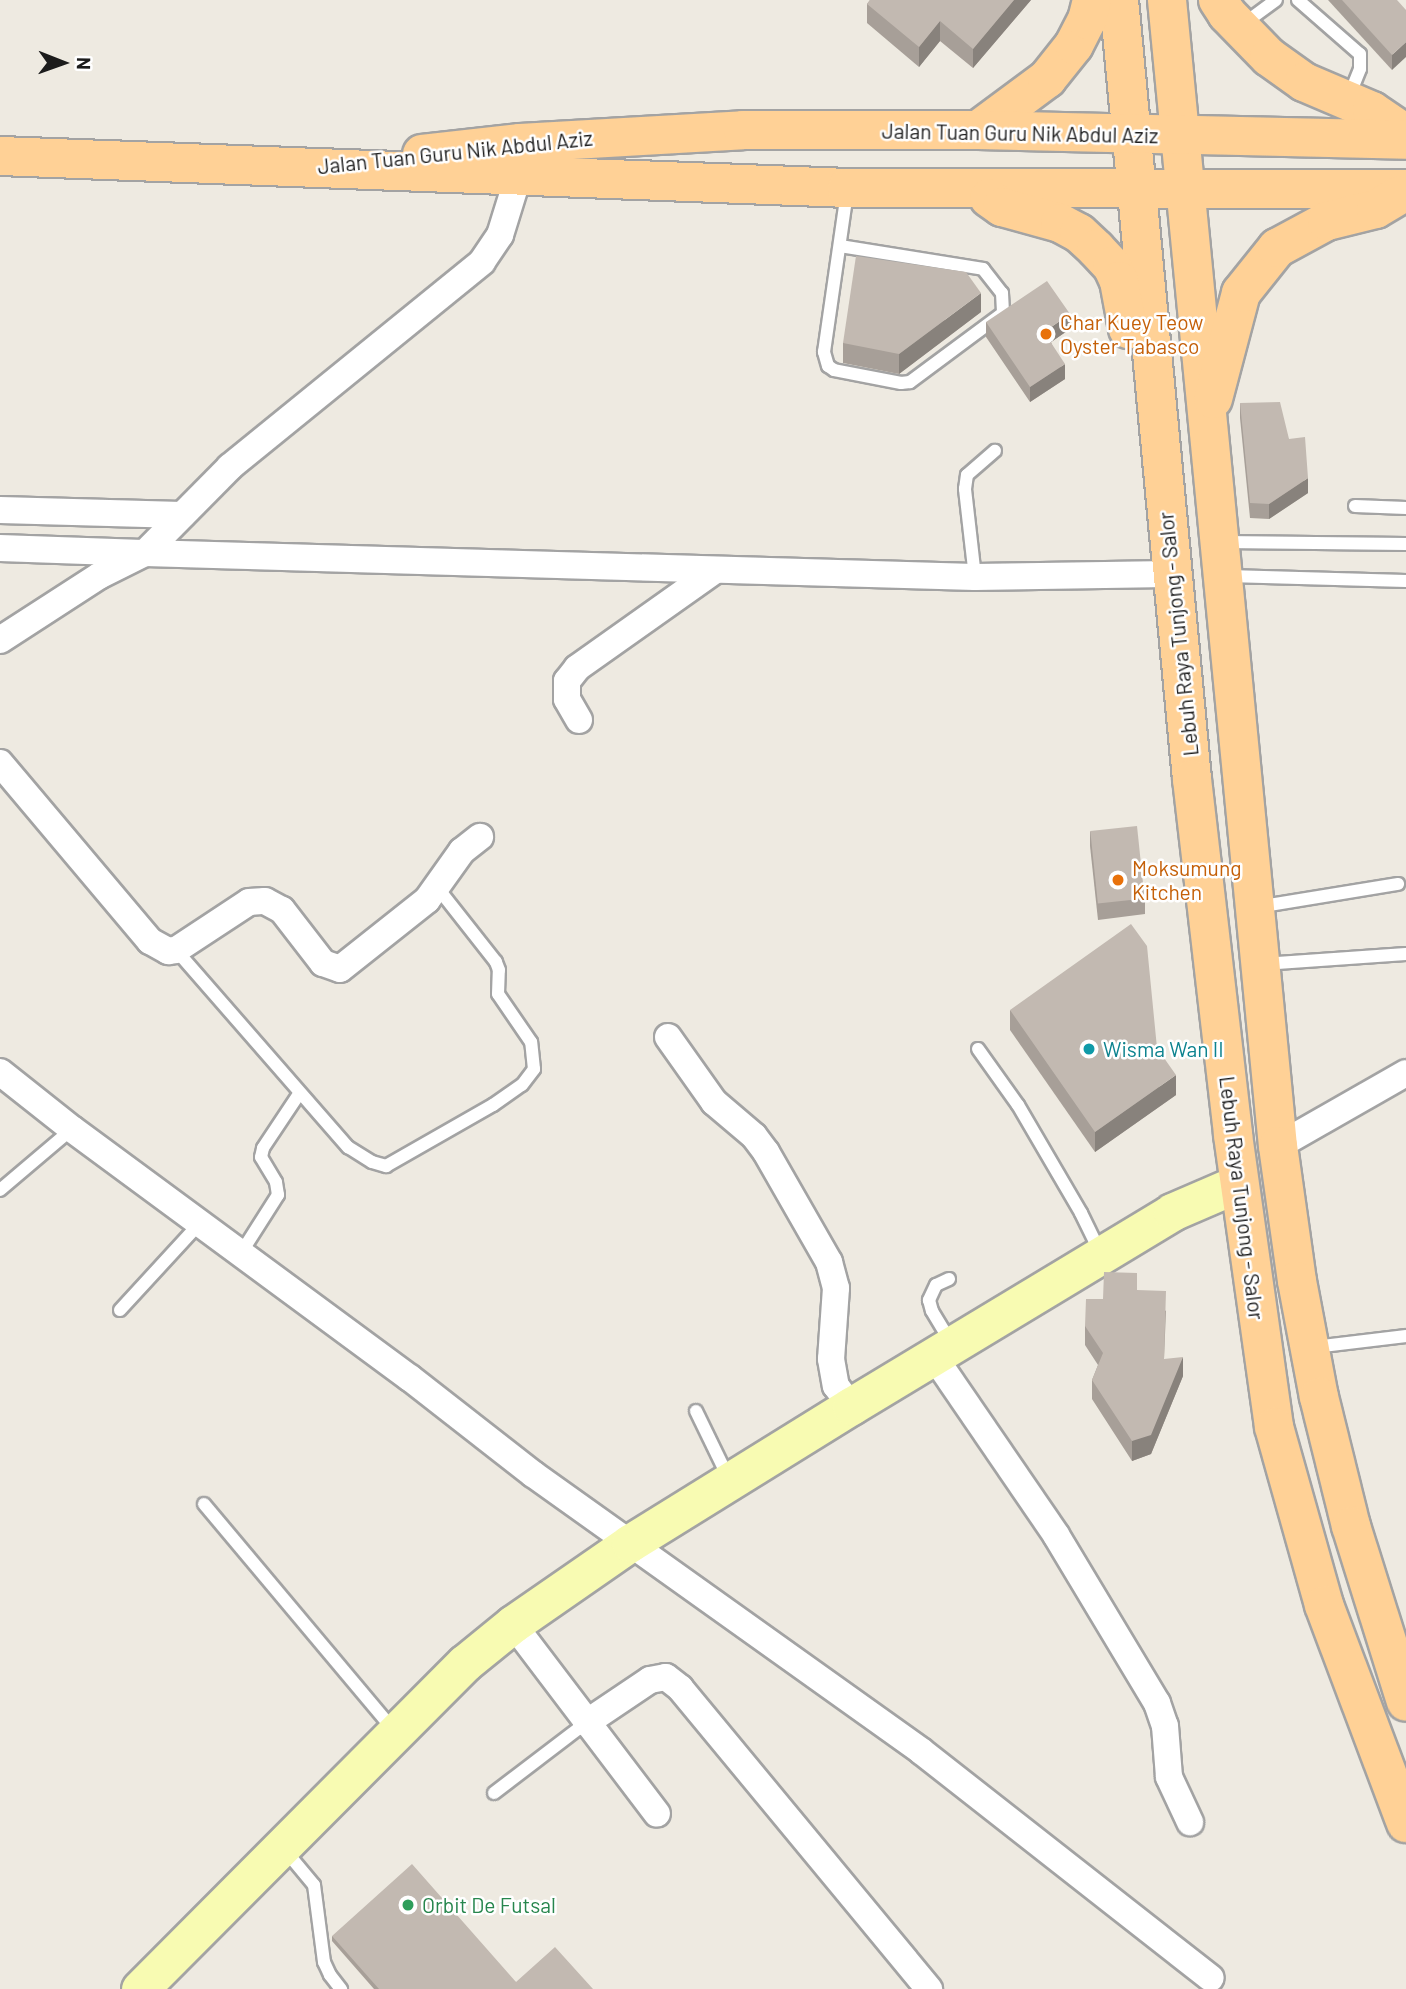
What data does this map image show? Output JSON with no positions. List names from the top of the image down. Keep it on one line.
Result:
{"streets":{"main road":["Jalan Tuan Guru Nik Abdul Aziz","Lebuh Raya Tunjong - Salor"]},"crossings":[["Jalan Tuan Guru Nik Abdul Aziz","Lebuh Raya Tunjong - Salor"]],"places":["Char Kuey Teow Oyster Tabasco","Moksumung Kitchen","Wisma Wan II","Orbit De Futsal"],"north":"right"}
